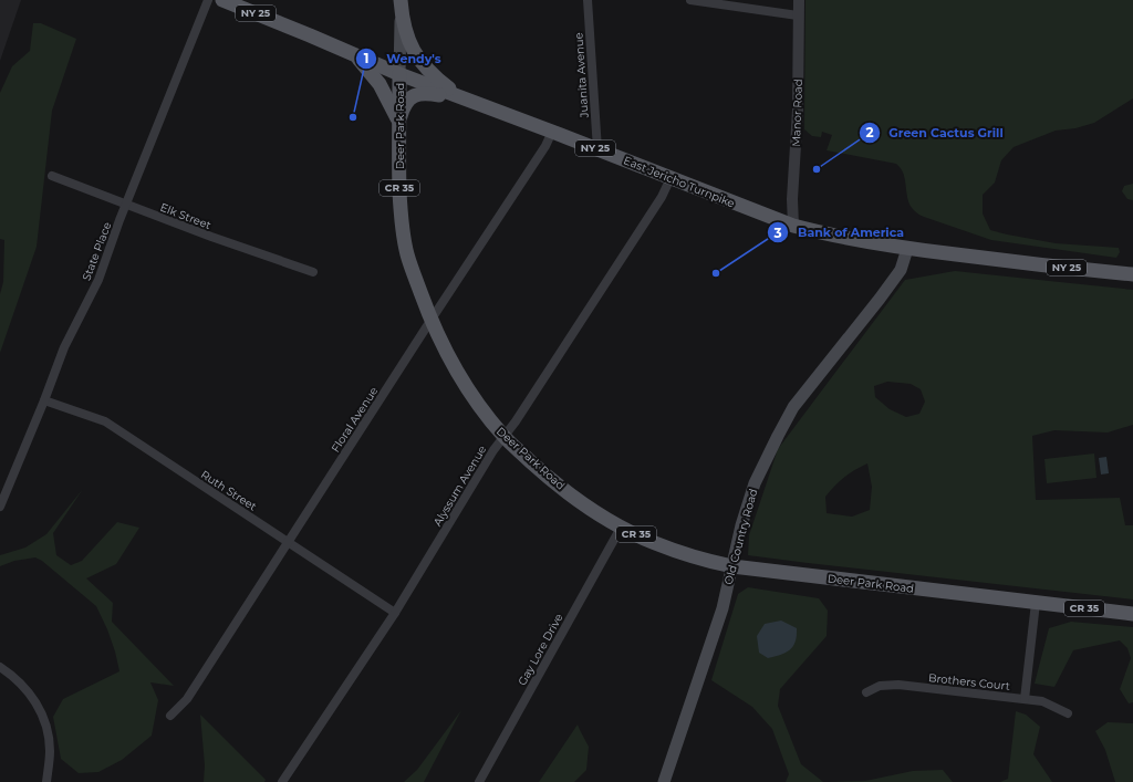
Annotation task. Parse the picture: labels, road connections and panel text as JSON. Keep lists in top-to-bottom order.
{
  "streets": {
    "main road": [
      "NY 25",
      "Deer Park Road",
      "East Jericho Turnpike",
      "CR 35",
      "Old Country Road"
    ],
    "street": [
      "Juanita Avenue",
      "Manor Road",
      "Elk Street",
      "State Place",
      "Floral Avenue",
      "Alyssum Avenue",
      "Ruth Street",
      "Gay Lore Drive",
      "Brothers Court"
    ]
  },
  "crossings": [
    ["Juanita Avenue", "East Jericho Turnpike"],
    ["Manor Road", "East Jericho Turnpike"],
    ["Deer Park Road", "East Jericho Turnpike"],
    ["Deer Park Road", "CR 35"],
    ["Deer Park Road", "Floral Avenue"],
    ["Deer Park Road", "Alyssum Avenue"],
    ["Deer Park Road", "Old Country Road"],
    ["Deer Park Road", "Gay Lore Drive"],
    ["East Jericho Turnpike", "CR 35"],
    ["East Jericho Turnpike", "Floral Avenue"],
    ["East Jericho Turnpike", "Alyssum Avenue"],
    ["East Jericho Turnpike", "Old Country Road"],
    ["Elk Street", "State Place"],
    ["State Place", "Ruth Street"],
    ["Floral Avenue", "Ruth Street"],
    ["Alyssum Avenue", "Ruth Street"]
  ],
  "places": ["Wendy's", "Green Cactus Grill", "Bank of America"]
}
